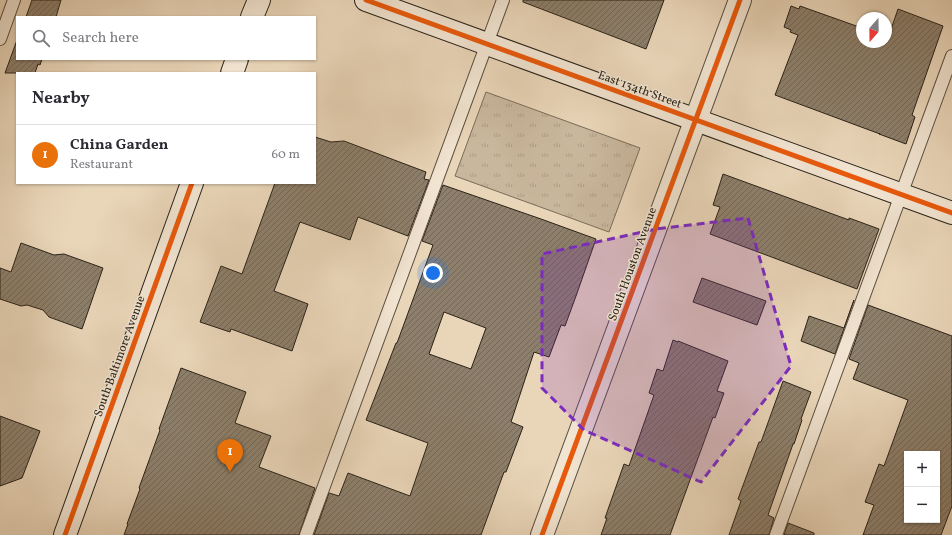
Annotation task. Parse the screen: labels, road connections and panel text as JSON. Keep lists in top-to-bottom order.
{
  "streets": {
    "street": ["East 134th Street", "South Houston Avenue", "South Baltimore Avenue"]
  },
  "crossings": [
    ["East 134th Street", "South Houston Avenue"]
  ],
  "north": "bottom",
  "page": {
    "search": "Search here",
    "heading": "Nearby",
    "list": [
      {
        "mark": "1",
        "name": "China Garden",
        "note": "Restaurant",
        "value": "60 m"
      }
    ],
    "pins": "1",
    "map_buttons": ["+", "−"]
  }
}
